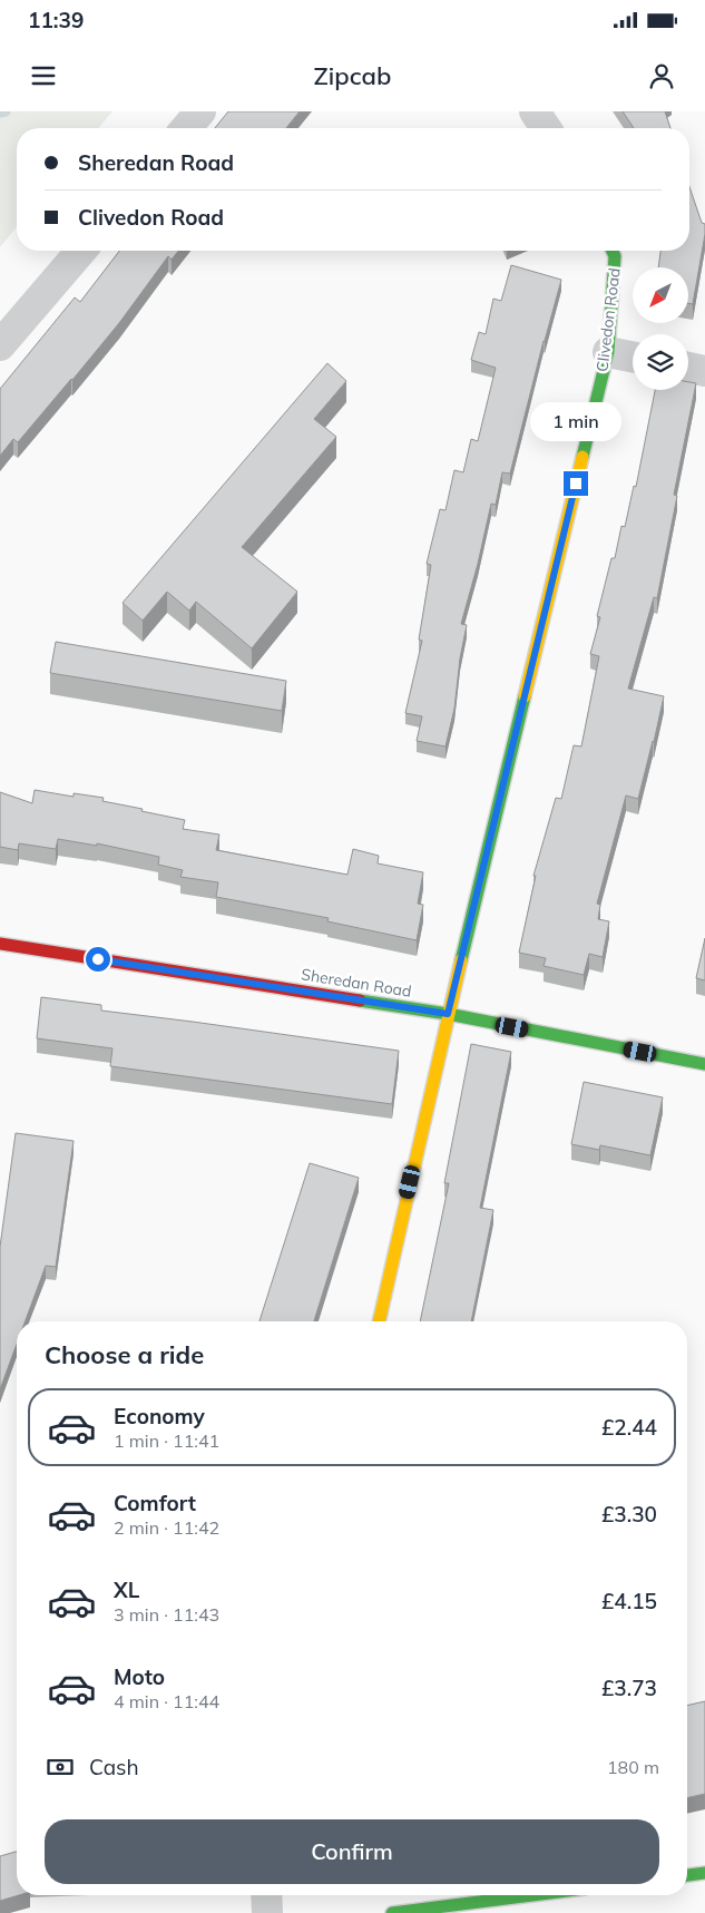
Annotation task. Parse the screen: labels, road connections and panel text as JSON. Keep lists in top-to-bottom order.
{
  "streets": {
    "street": ["Clivedon Road", "Sheredan Road"]
  },
  "crossings": [
    ["Clivedon Road", "Sheredan Road"]
  ],
  "north": "bottom left",
  "page": {
    "status": "11:39",
    "header": "Zipcab",
    "banner": ["Sheredan Road", "Clivedon Road"],
    "bubble": "1 min",
    "heading": "Choose a ride",
    "list": [
      {
        "name": "Economy",
        "note": "1 min · 11:41",
        "value": "£2.44"
      },
      {
        "name": "Comfort",
        "note": "2 min · 11:42",
        "value": "£3.30"
      },
      {
        "name": "XL",
        "note": "3 min · 11:43",
        "value": "£4.15"
      },
      {
        "name": "Moto",
        "note": "4 min · 11:44",
        "value": "£3.73"
      }
    ],
    "pay": ["Cash", "180 m"],
    "buttons": "Confirm"
  }
}
